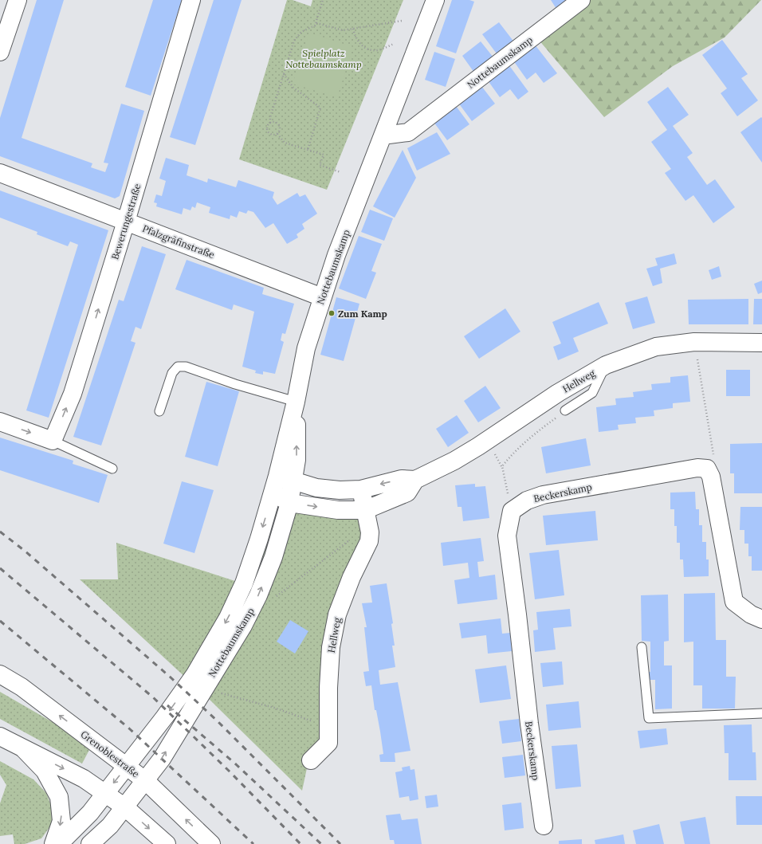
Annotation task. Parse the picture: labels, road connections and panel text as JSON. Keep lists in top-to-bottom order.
{
  "streets": {
    "street": [
      "Nottebaumskamp",
      "Bewerungestraße",
      "Pfalzgräfinstraße",
      "Hellweg",
      "Beckerskamp",
      "Grenoblestraße"
    ]
  },
  "crossings": [
    ["Nottebaumskamp", "Pfalzgräfinstraße"],
    ["Nottebaumskamp", "Hellweg"],
    ["Nottebaumskamp", "Grenoblestraße"],
    ["Bewerungestraße", "Pfalzgräfinstraße"]
  ],
  "one_way": ["Bewerungestraße"],
  "parks": ["Spielplatz Nottebaumskamp"],
  "places": ["Zum Kamp"]
}
